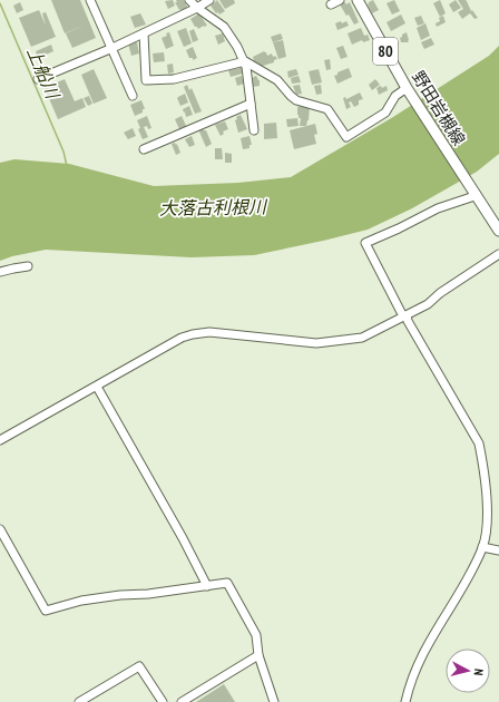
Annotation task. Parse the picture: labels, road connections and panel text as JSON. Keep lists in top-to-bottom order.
{
  "streets": {
    "main road": ["80", "野田岩槻線"]
  },
  "water": ["上船川", "大落古利根川"],
  "north": "right"
}
